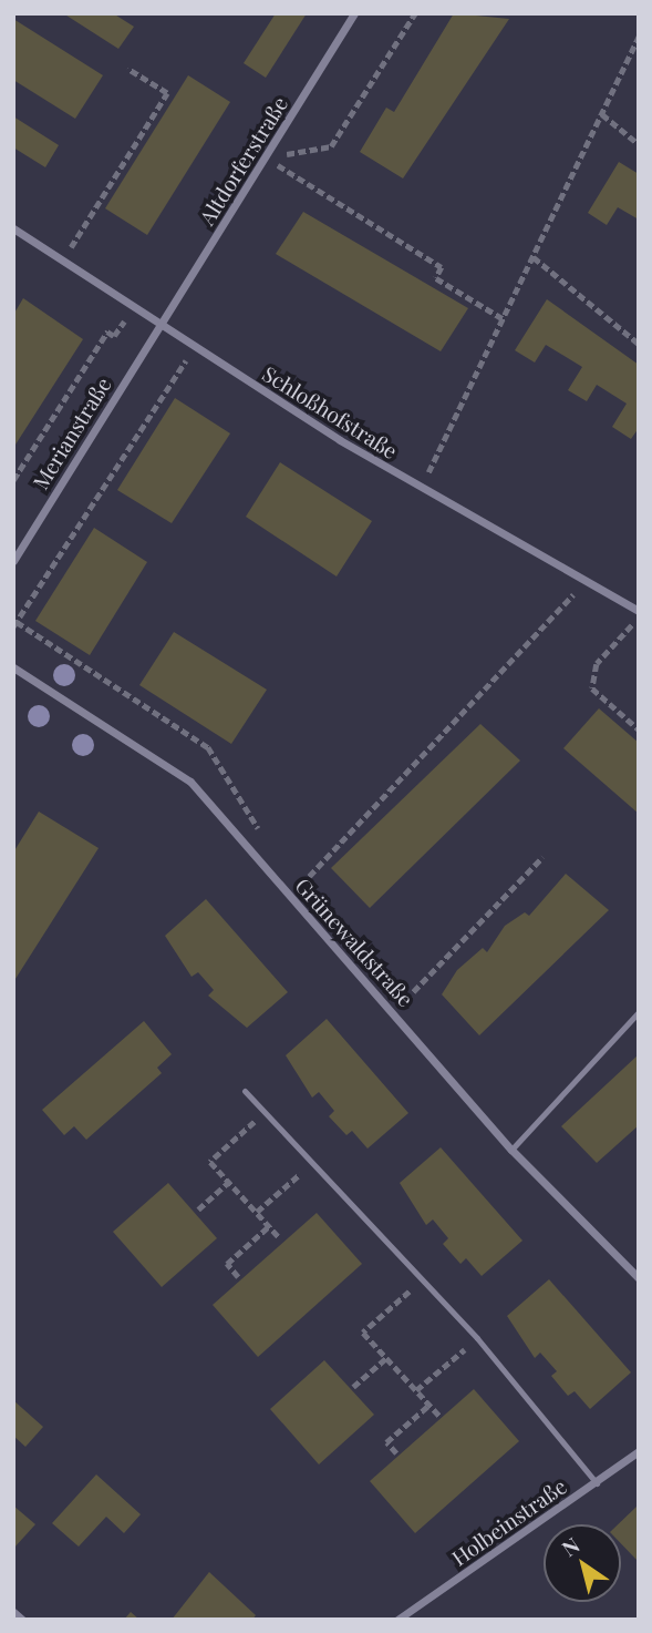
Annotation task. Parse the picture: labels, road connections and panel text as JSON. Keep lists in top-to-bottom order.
{
  "streets": {
    "street": [
      "Altdorferstraße",
      "Schloßhofstraße",
      "Merianstraße",
      "Grünewaldstraße",
      "Holbeinstraße"
    ]
  },
  "crossings": [
    ["Altdorferstraße", "Schloßhofstraße"],
    ["Altdorferstraße", "Merianstraße"],
    ["Schloßhofstraße", "Merianstraße"]
  ],
  "north": "top left"
}
